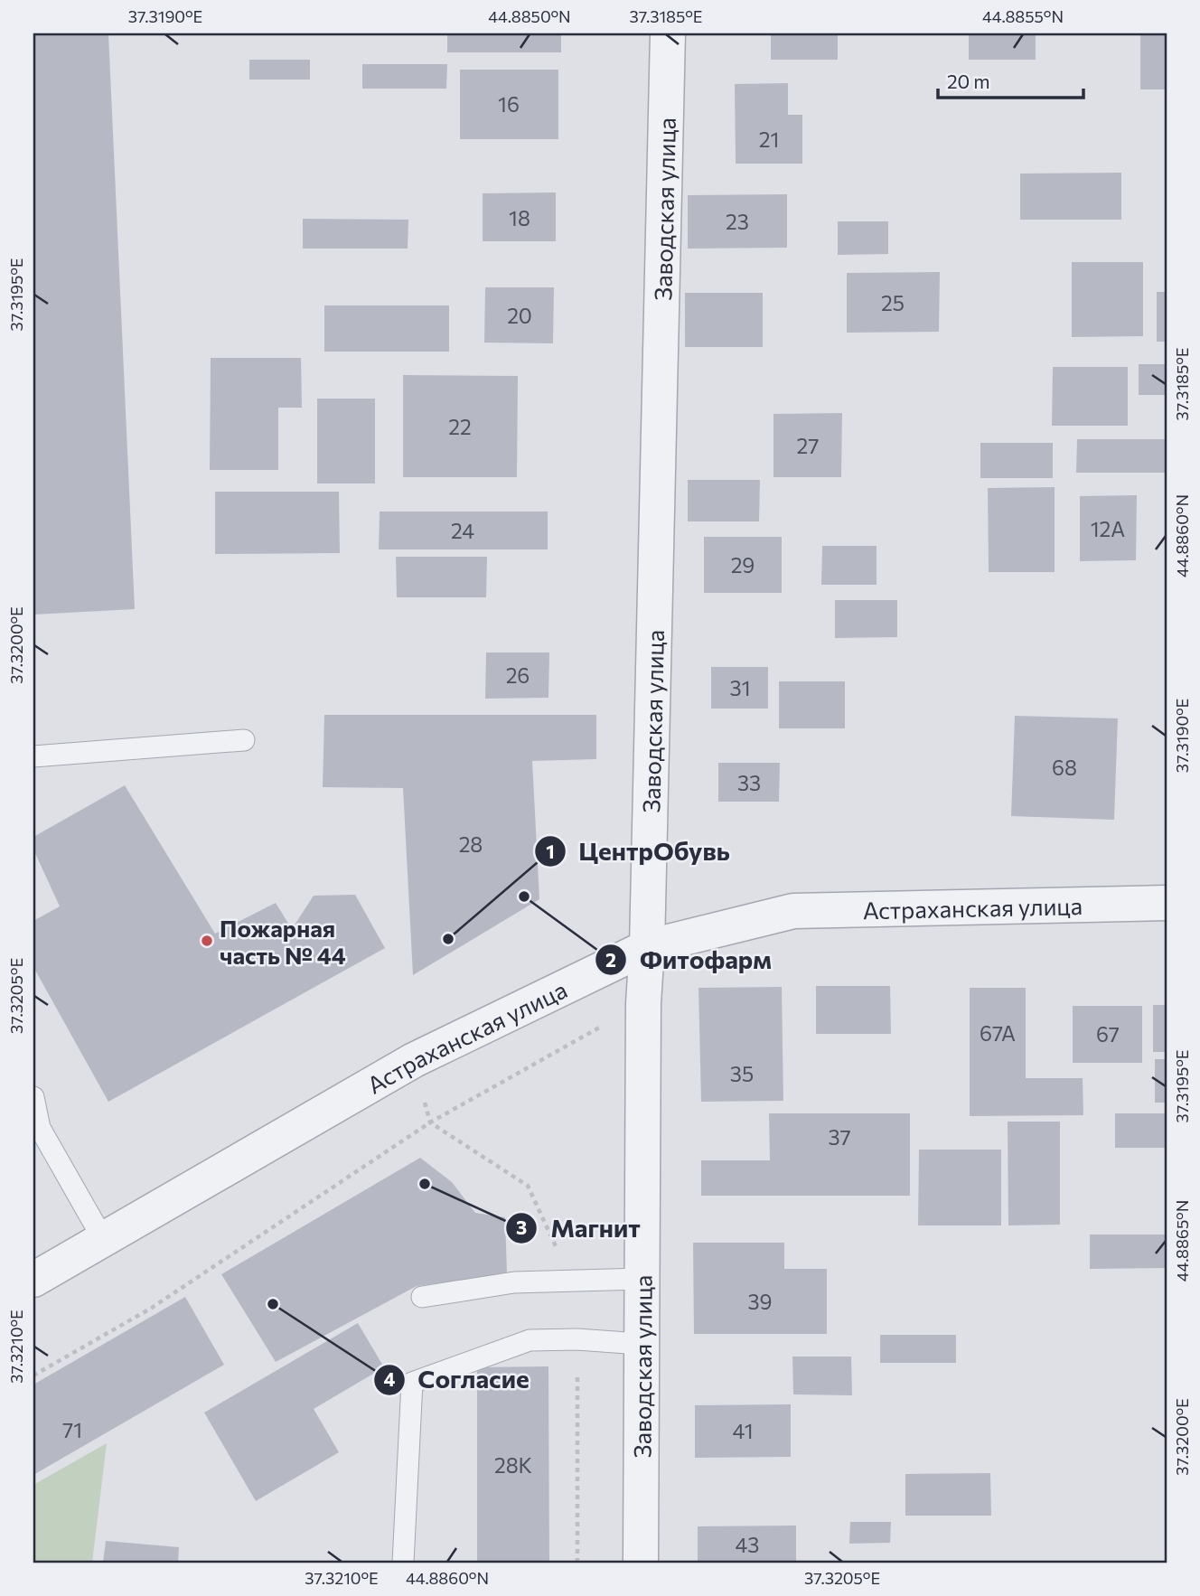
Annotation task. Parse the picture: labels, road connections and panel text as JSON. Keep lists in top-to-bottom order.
{
  "streets": {
    "street": ["Заводская улица", "Астраханская улица"]
  },
  "crossings": [
    ["Заводская улица", "Астраханская улица"]
  ],
  "places": [
    "Фитофарм",
    "ЦентрОбувь",
    "Пожарная часть № 44",
    "Магнит",
    "Согласие"
  ],
  "house_numbers": [
    "16",
    "21",
    "18",
    "23",
    "25",
    "20",
    "22",
    "27",
    "12А",
    "24",
    "29",
    "26",
    "31",
    "68",
    "33",
    "28",
    "67А",
    "67",
    "35",
    "37",
    "39",
    "71",
    "41",
    "28К",
    "43"
  ],
  "scale_bar": "20 m",
  "coordinates": [
    "37.3190°E",
    "44.8850°N",
    "37.3185°E",
    "44.8855°N",
    "37.3195°E",
    "44.8860°N",
    "37.3200°E",
    "37.3205°E",
    "44.8865°N",
    "37.3210°E"
  ]
}
